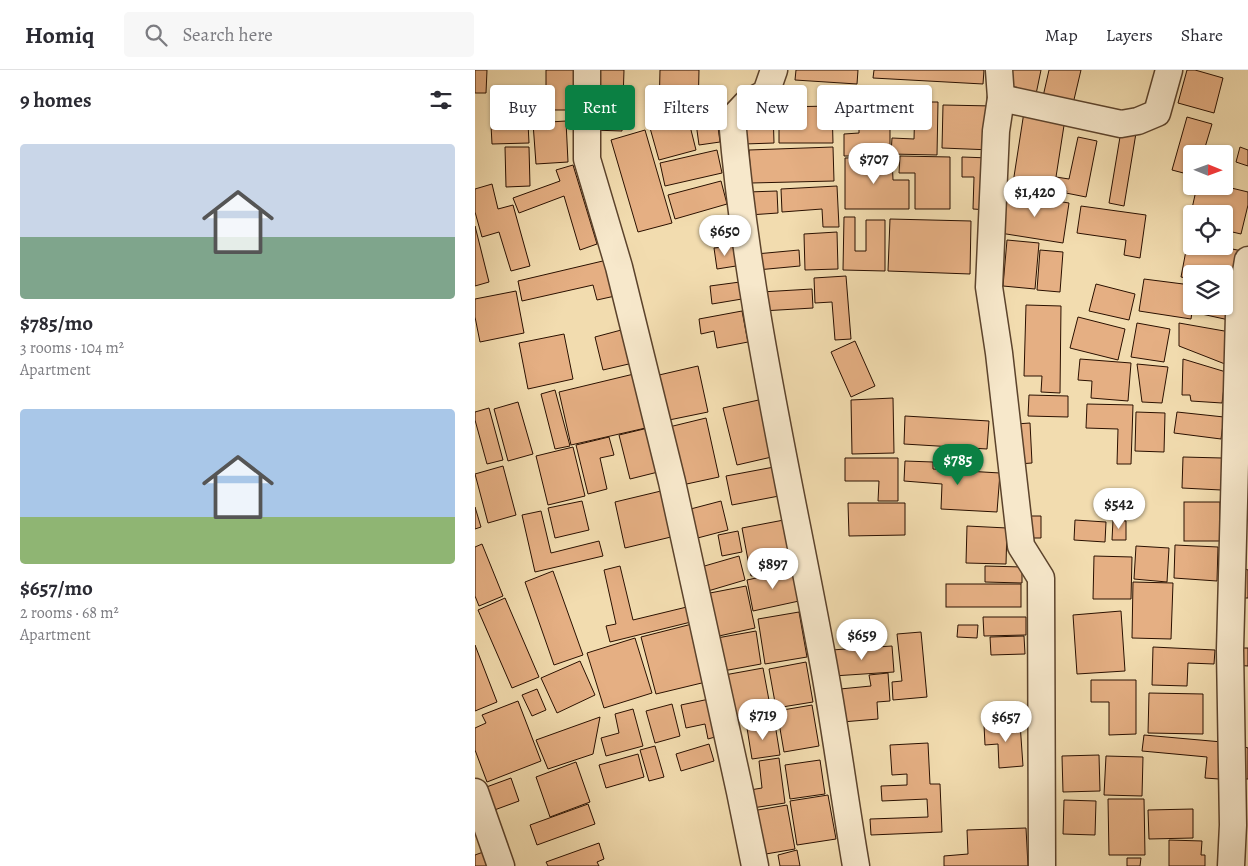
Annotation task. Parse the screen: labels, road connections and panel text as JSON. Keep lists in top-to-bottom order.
{
  "north": "right",
  "page": {
    "header": "Homiq",
    "search": "Search here",
    "nav": ["Map", "Layers", "Share"],
    "heading": "9 homes",
    "chip": [
      "Buy",
      "Rent",
      "Filters",
      "New",
      "Apartment"
    ],
    "list": [
      {
        "name": "$785/mo",
        "note": "3 rooms · 104 m² · Apartment"
      },
      {
        "name": "$657/mo",
        "note": "2 rooms · 68 m² · Apartment"
      }
    ],
    "price": [
      "$707",
      "$1,420",
      "$650",
      "$785",
      "$542",
      "$897",
      "$659",
      "$719",
      "$657"
    ]
  }
}
